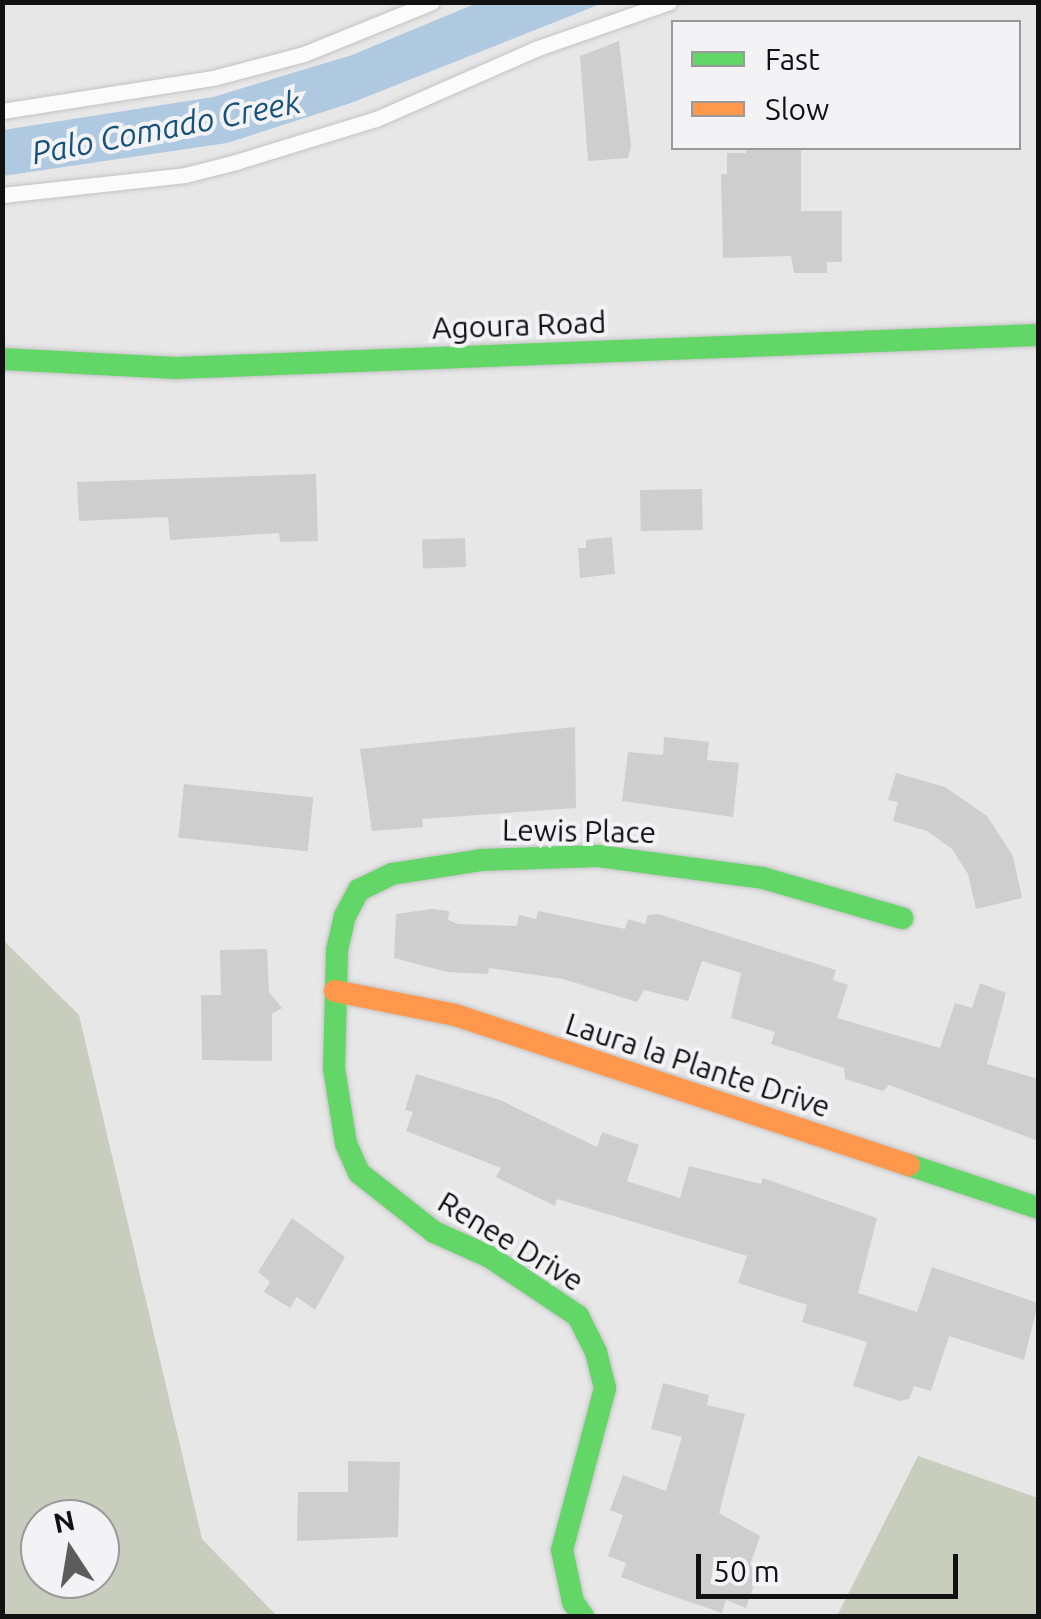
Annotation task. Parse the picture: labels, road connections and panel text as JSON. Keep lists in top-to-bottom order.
{
  "streets": {
    "street": [
      "Agoura Road",
      "Lewis Place",
      "Laura la Plante Drive",
      "Renee Drive"
    ]
  },
  "crossings": [
    ["Lewis Place", "Laura la Plante Drive"],
    ["Lewis Place", "Renee Drive"],
    ["Laura la Plante Drive", "Renee Drive"]
  ],
  "water": ["Palo Comado Creek"],
  "legend": ["Fast", "Slow"],
  "scale_bar": "50 m",
  "north": "top"
}
